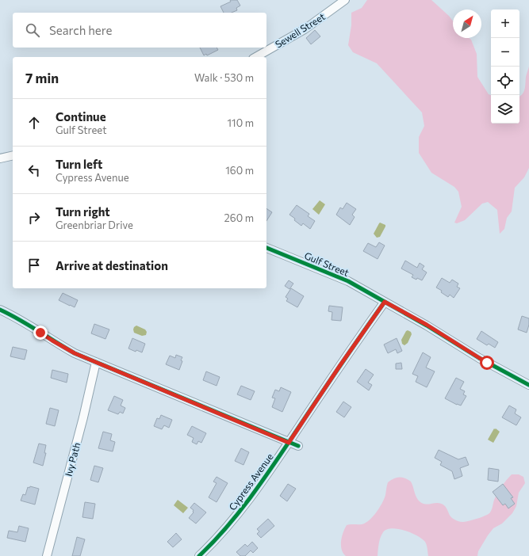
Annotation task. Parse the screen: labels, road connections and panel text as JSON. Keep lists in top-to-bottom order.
{
  "streets": {
    "street": [
      "Sewell Street",
      "Gulf Street",
      "Ivy Path",
      "Cypress Avenue"
    ]
  },
  "crossings": [
    ["Gulf Street", "Cypress Avenue"]
  ],
  "north": "top right",
  "page": {
    "map_buttons": ["+", "−"],
    "search": "Search here",
    "heading": ["7 min", "Walk · 530 m"],
    "list": [
      ["Continue", "Gulf Street", "110 m"],
      ["Turn left", "Cypress Avenue", "160 m"],
      ["Turn right", "Greenbriar Drive", "260 m"],
      "Arrive at destination"
    ]
  }
}
